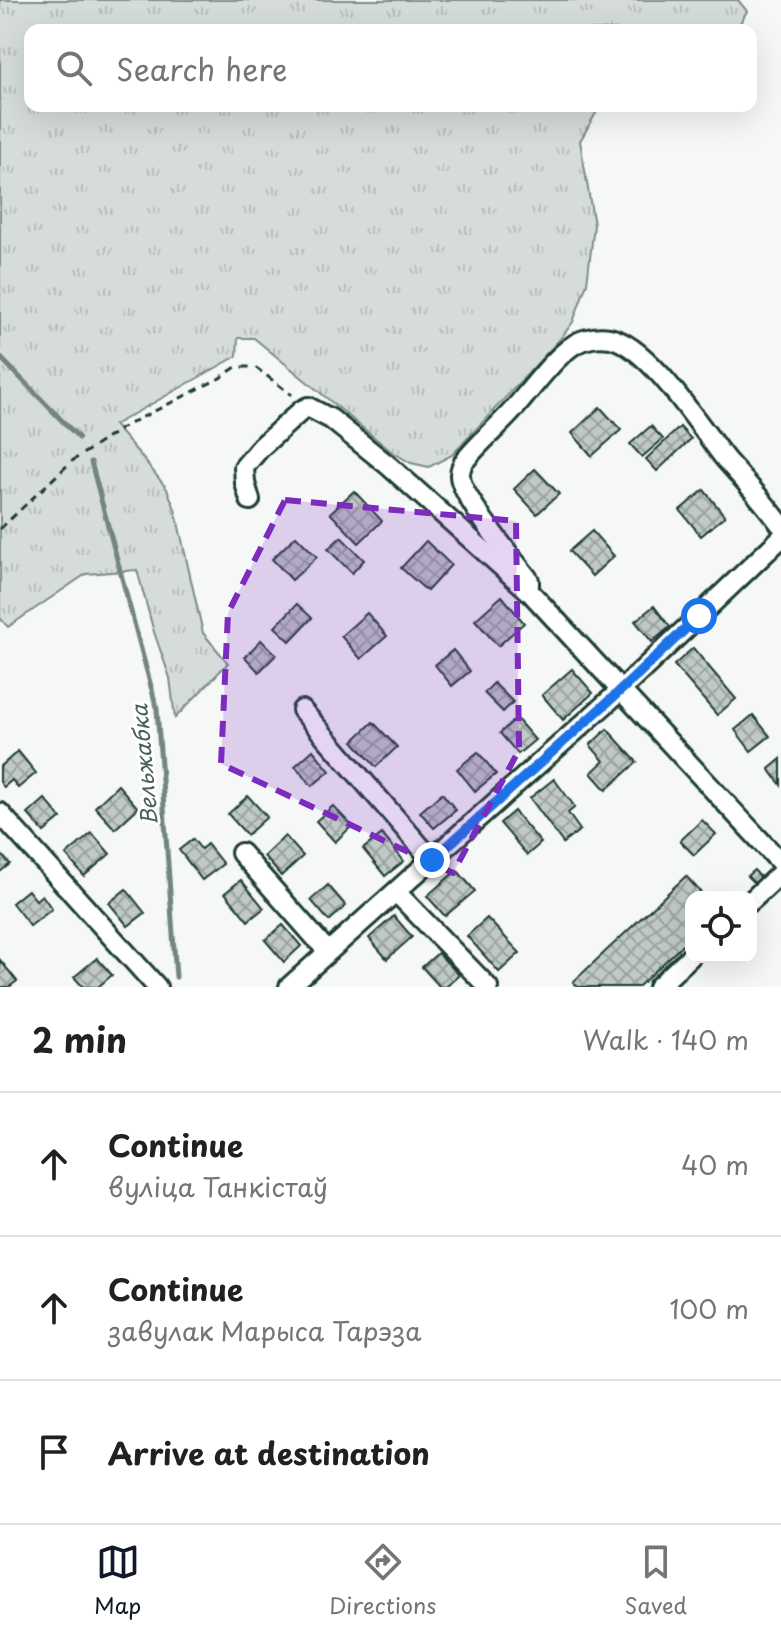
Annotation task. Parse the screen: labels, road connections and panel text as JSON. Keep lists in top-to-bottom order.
{
  "water": ["Вельжабка"],
  "page": {
    "search": "Search here",
    "heading": ["2 min", "Walk · 140 m"],
    "list": [
      ["Continue", "вуліца Танкістаў", "40 m"],
      ["Continue", "завулак Марыса Тарэза", "100 m"],
      "Arrive at destination"
    ],
    "nav": ["Map", "Directions", "Saved"]
  }
}
